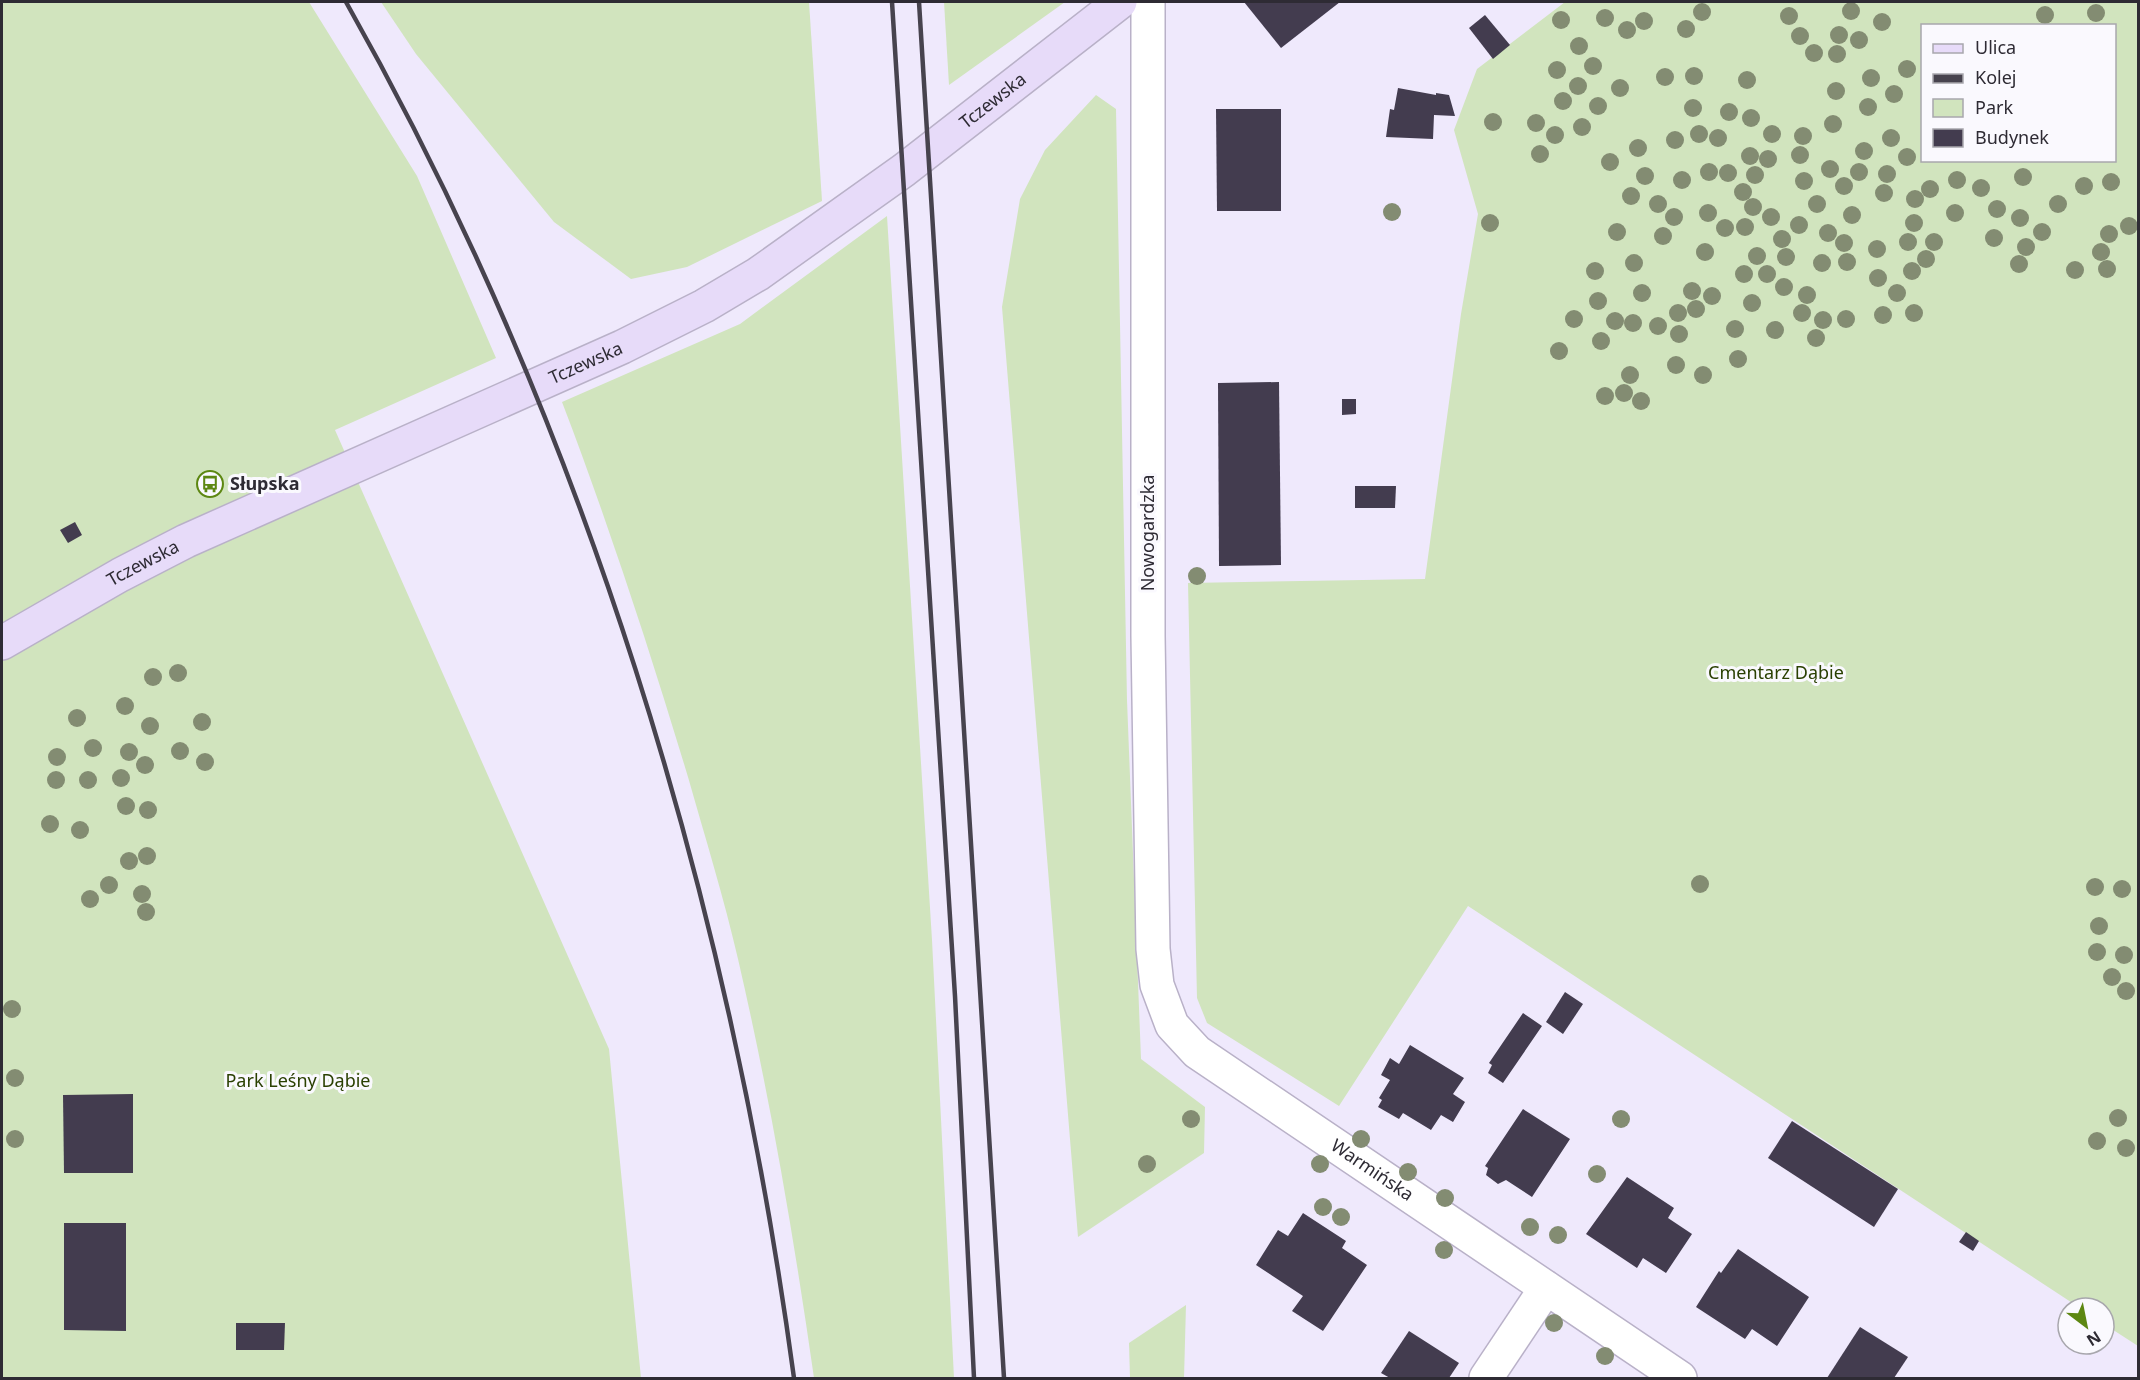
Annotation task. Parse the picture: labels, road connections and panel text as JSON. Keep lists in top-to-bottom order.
{
  "streets": {
    "street": ["Tczewska", "Nowogardzka", "Warmińska"]
  },
  "crossings": [
    ["Nowogardzka", "Warmińska"]
  ],
  "parks": ["Cmentarz Dąbie", "Park Leśny Dąbie"],
  "places": {
    "bus stop": ["Słupska"]
  },
  "legend": [
    "Ulica",
    "Kolej",
    "Park",
    "Budynek"
  ],
  "north": "bottom right"
}
